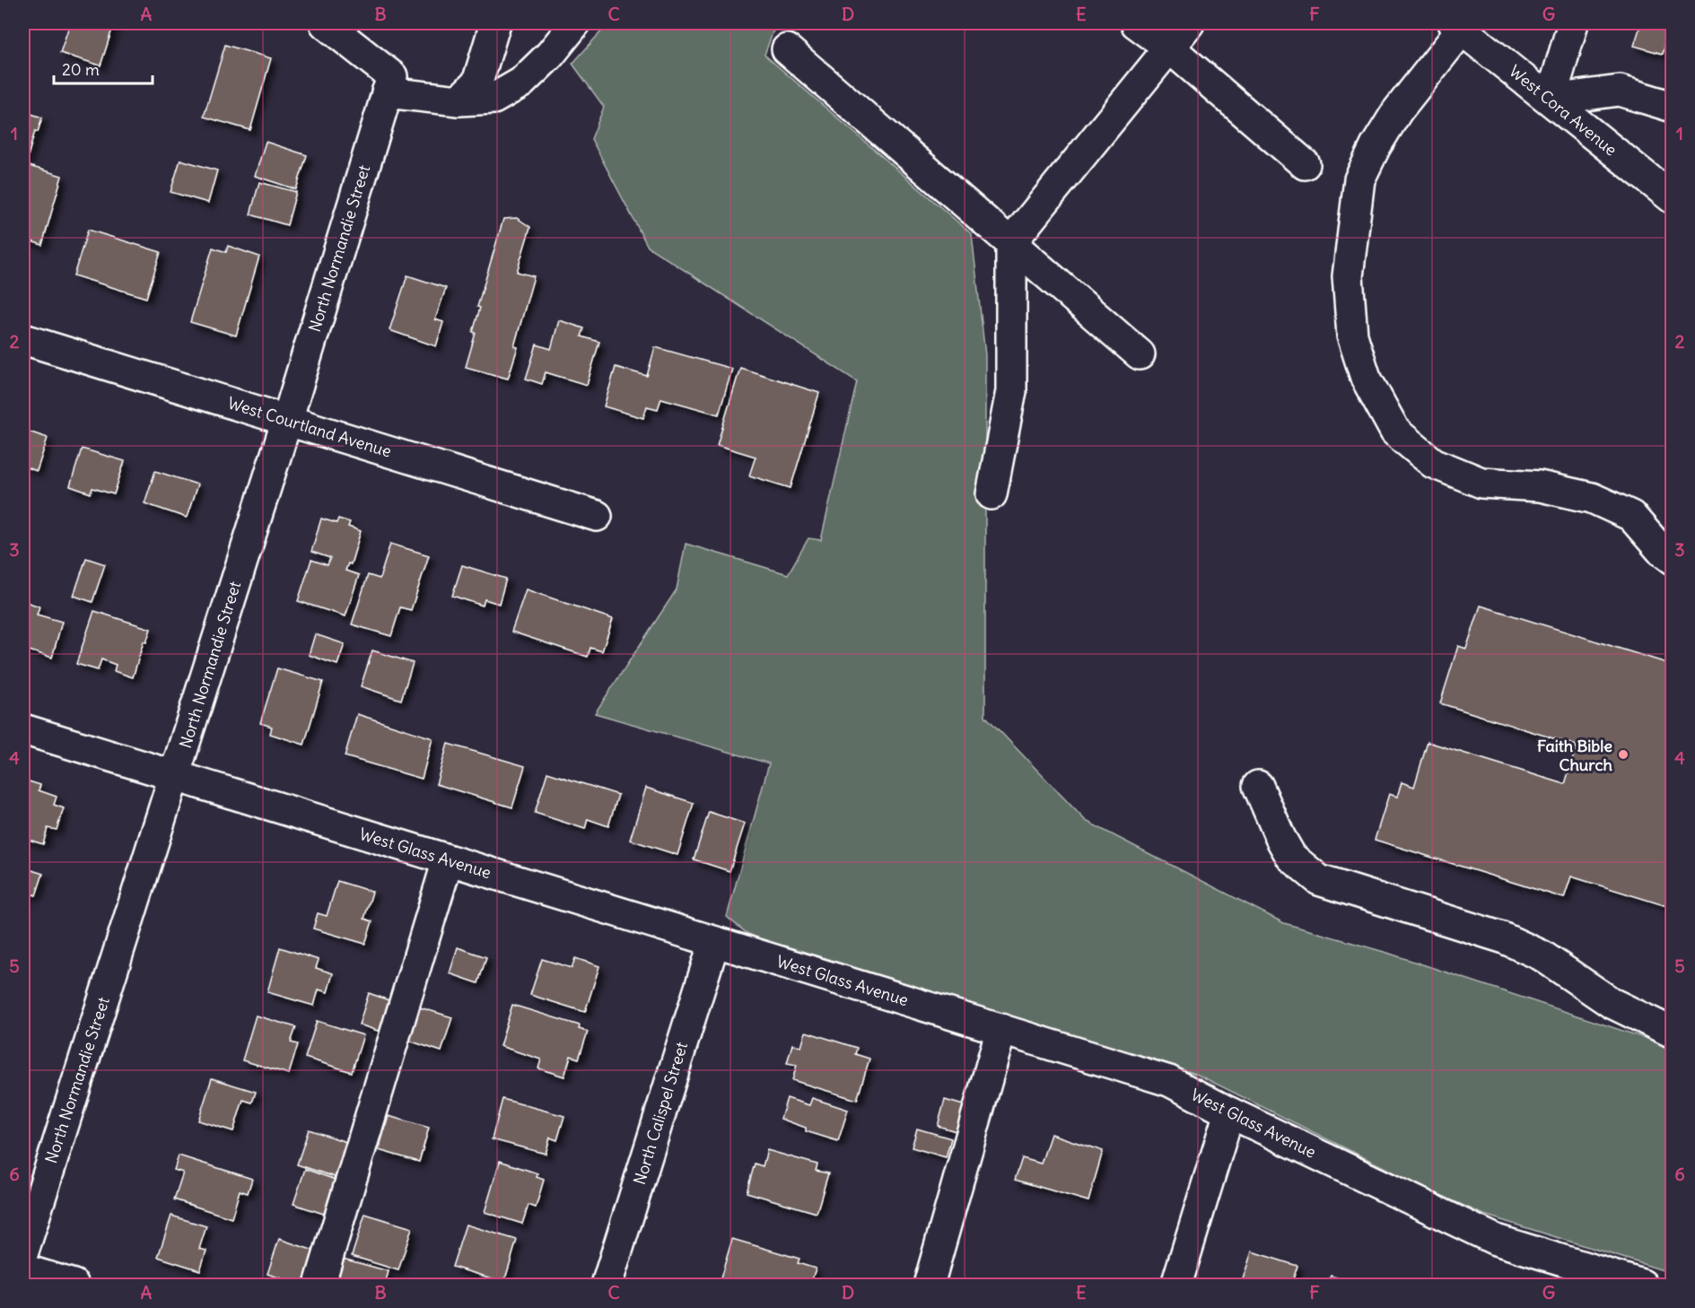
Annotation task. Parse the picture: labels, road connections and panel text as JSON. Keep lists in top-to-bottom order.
{
  "streets": {
    "street": [
      "West Cora Avenue",
      "North Normandie Street",
      "West Courtland Avenue",
      "West Glass Avenue",
      "North Calispel Street"
    ]
  },
  "crossings": [
    ["North Normandie Street", "West Courtland Avenue"],
    ["North Normandie Street", "West Glass Avenue"],
    ["West Glass Avenue", "North Calispel Street"]
  ],
  "places": ["Faith Bible Church"],
  "scale_bar": "20 m",
  "grid": {
    "columns": [
      "A",
      "B",
      "C",
      "D",
      "E",
      "F",
      "G"
    ],
    "rows": [
      "1",
      "2",
      "3",
      "4",
      "5",
      "6"
    ]
  }
}
